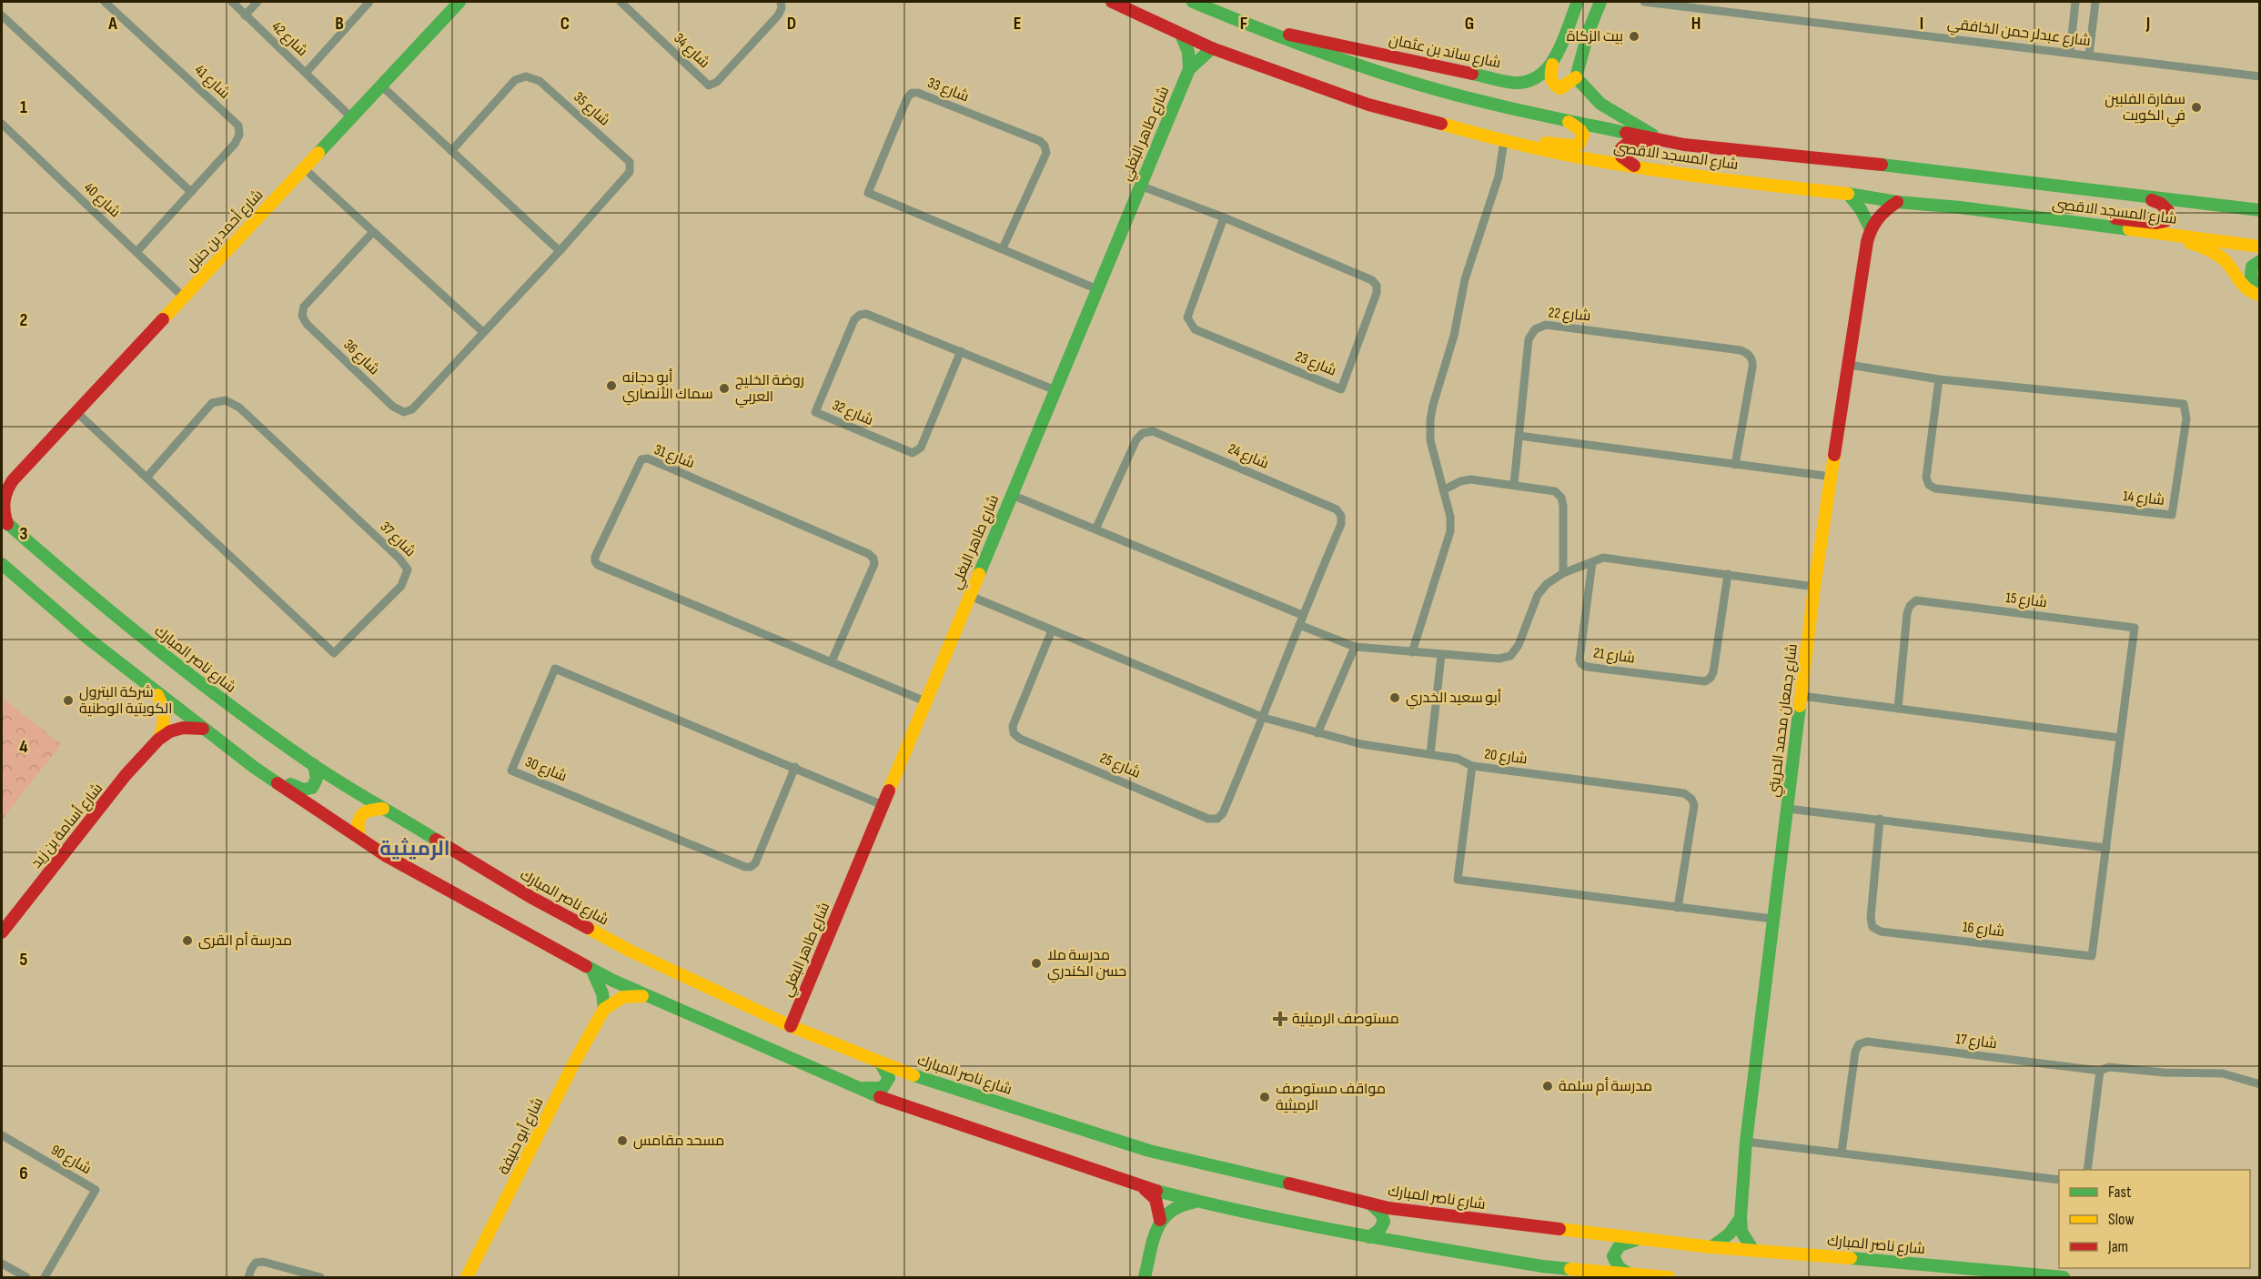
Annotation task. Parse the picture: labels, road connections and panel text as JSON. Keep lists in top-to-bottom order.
{
  "streets": {
    "street": [
      "شارع عبدلر حمن الخافقي",
      "شارع 42",
      "شارع 34",
      "شارع ساند بن عثمان",
      "شارع 41",
      "شارع 33",
      "شارع 35",
      "شارع طاهر البغلي",
      "شارع المسجد الاقصى",
      "شارع 40",
      "شارع أحمد بن حنبل",
      "شارع 22",
      "شارع 36",
      "شارع 23",
      "شارع 32",
      "شارع 31",
      "شارع 24",
      "شارع 14",
      "شارع 37",
      "شارع 15",
      "شارع 21",
      "شارع ناصر المبارك",
      "شارع جمعان محمد الحريتي",
      "شارع 20",
      "شارع 25",
      "شارع 30",
      "شارع أسامة بن زيد",
      "شارع 16",
      "شارع 17",
      "شارع أبو حنيفة",
      "شارع 90"
    ]
  },
  "crossings": [
    ["شارع 42", "شارع أحمد بن حنبل"],
    ["شارع ساند بن عثمان", "شارع المسجد الاقصى"],
    ["شارع 41", "شارع 40"],
    ["شارع 33", "شارع طاهر البغلي"],
    ["شارع 35", "شارع 36"],
    ["شارع طاهر البغلي", "شارع المسجد الاقصى"],
    ["شارع طاهر البغلي", "شارع 23"],
    ["شارع طاهر البغلي", "شارع 32"],
    ["شارع طاهر البغلي", "شارع 31"],
    ["شارع طاهر البغلي", "شارع ناصر المبارك"],
    ["شارع طاهر البغلي", "شارع 30"],
    ["شارع 40", "شارع أحمد بن حنبل"],
    ["شارع أحمد بن حنبل", "شارع 37"],
    ["شارع أحمد بن حنبل", "شارع ناصر المبارك"],
    ["شارع 24", "شارع 25"],
    ["شارع 14", "شارع جمعان محمد الحريتي"],
    ["شارع 15", "شارع 16"],
    ["شارع ناصر المبارك", "شارع جمعان محمد الحريتي"],
    ["شارع جمعان محمد الحريتي", "شارع 20"]
  ],
  "districts": ["الرميثية"],
  "places": {
    "other": [
      "بيت الزكاة",
      "سفارة الفلبين في الكويت",
      "أبو دجانه سماك الأنصاري",
      "روضة الخليج العربي",
      "أبو سعيد الخدري",
      "شركة البترول الكويتية الوطنية",
      "مدرسة أم القرى",
      "مدرسة ملا حسن الكندري",
      "مدرسة أم سلمة",
      "مواقف مستوصف الرميثية",
      "مسحد مقامس"
    ],
    "health": ["مستوصف الرميثية"]
  },
  "legend": ["Fast", "Slow", "Jam"],
  "grid": {
    "columns": [
      "A",
      "B",
      "C",
      "D",
      "E",
      "F",
      "G",
      "H",
      "I",
      "J"
    ],
    "rows": [
      "1",
      "2",
      "3",
      "4",
      "5",
      "6"
    ]
  }
}
